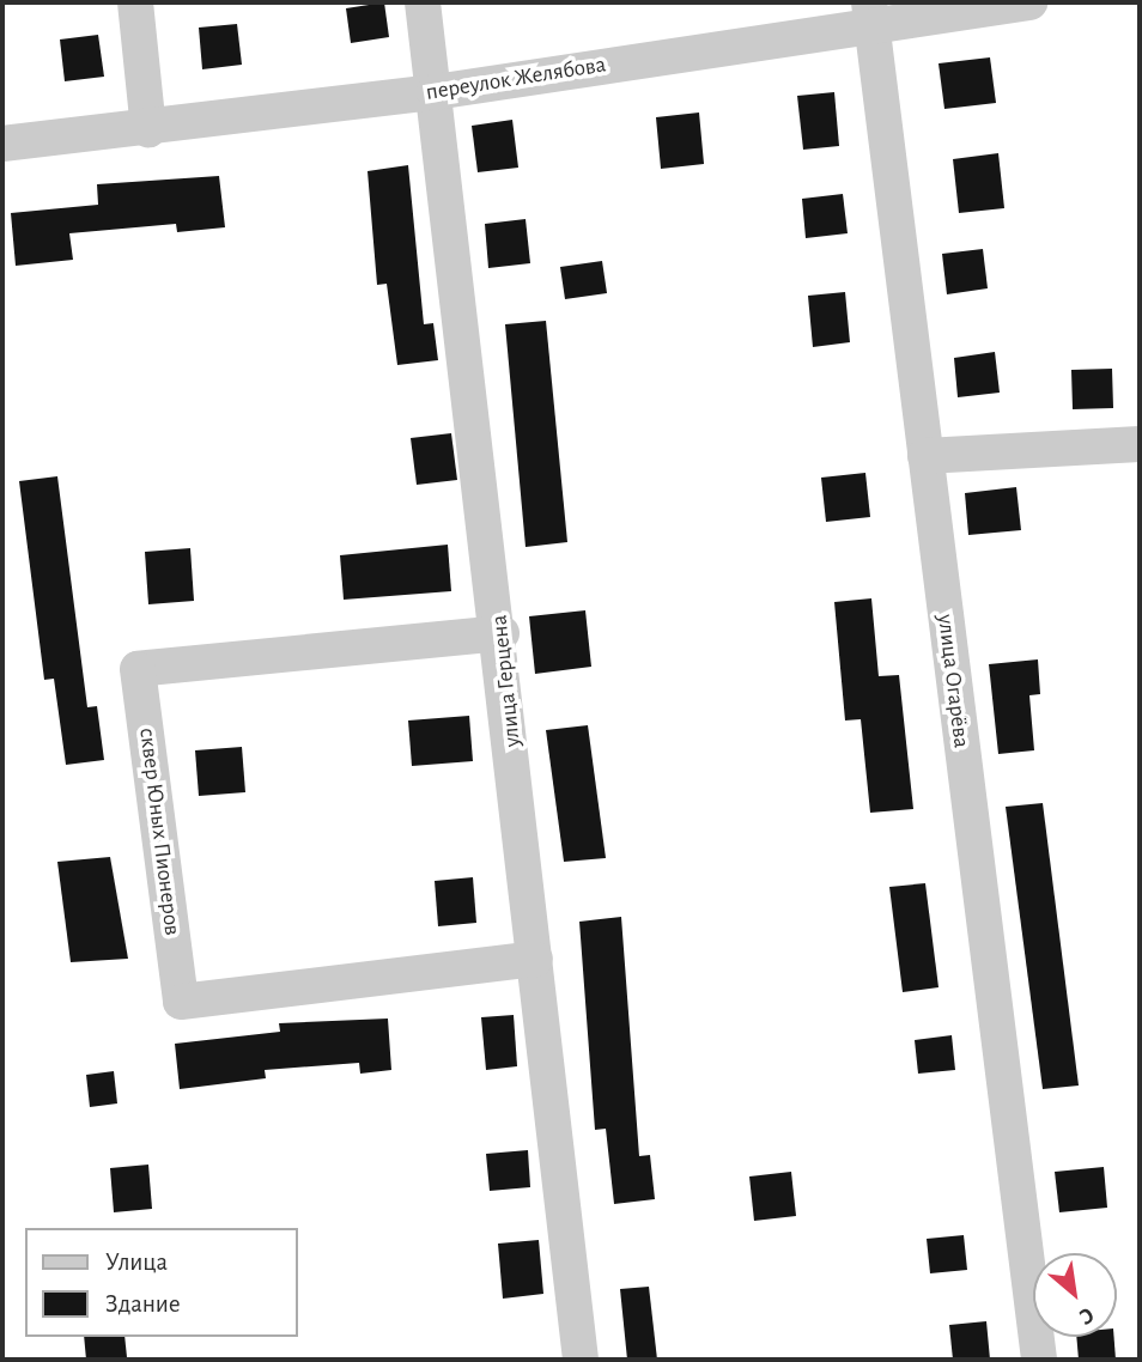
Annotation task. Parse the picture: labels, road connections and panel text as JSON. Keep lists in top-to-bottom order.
{
  "streets": {
    "street": [
      "переулок Желябова",
      "улица Герцена",
      "улица Огарёва",
      "сквер Юных Пионеров"
    ]
  },
  "crossings": [
    ["переулок Желябова", "улица Герцена"],
    ["переулок Желябова", "улица Огарёва"],
    ["улица Герцена", "сквер Юных Пионеров"]
  ],
  "legend": ["Улица", "Здание"],
  "north": "bottom right"
}
